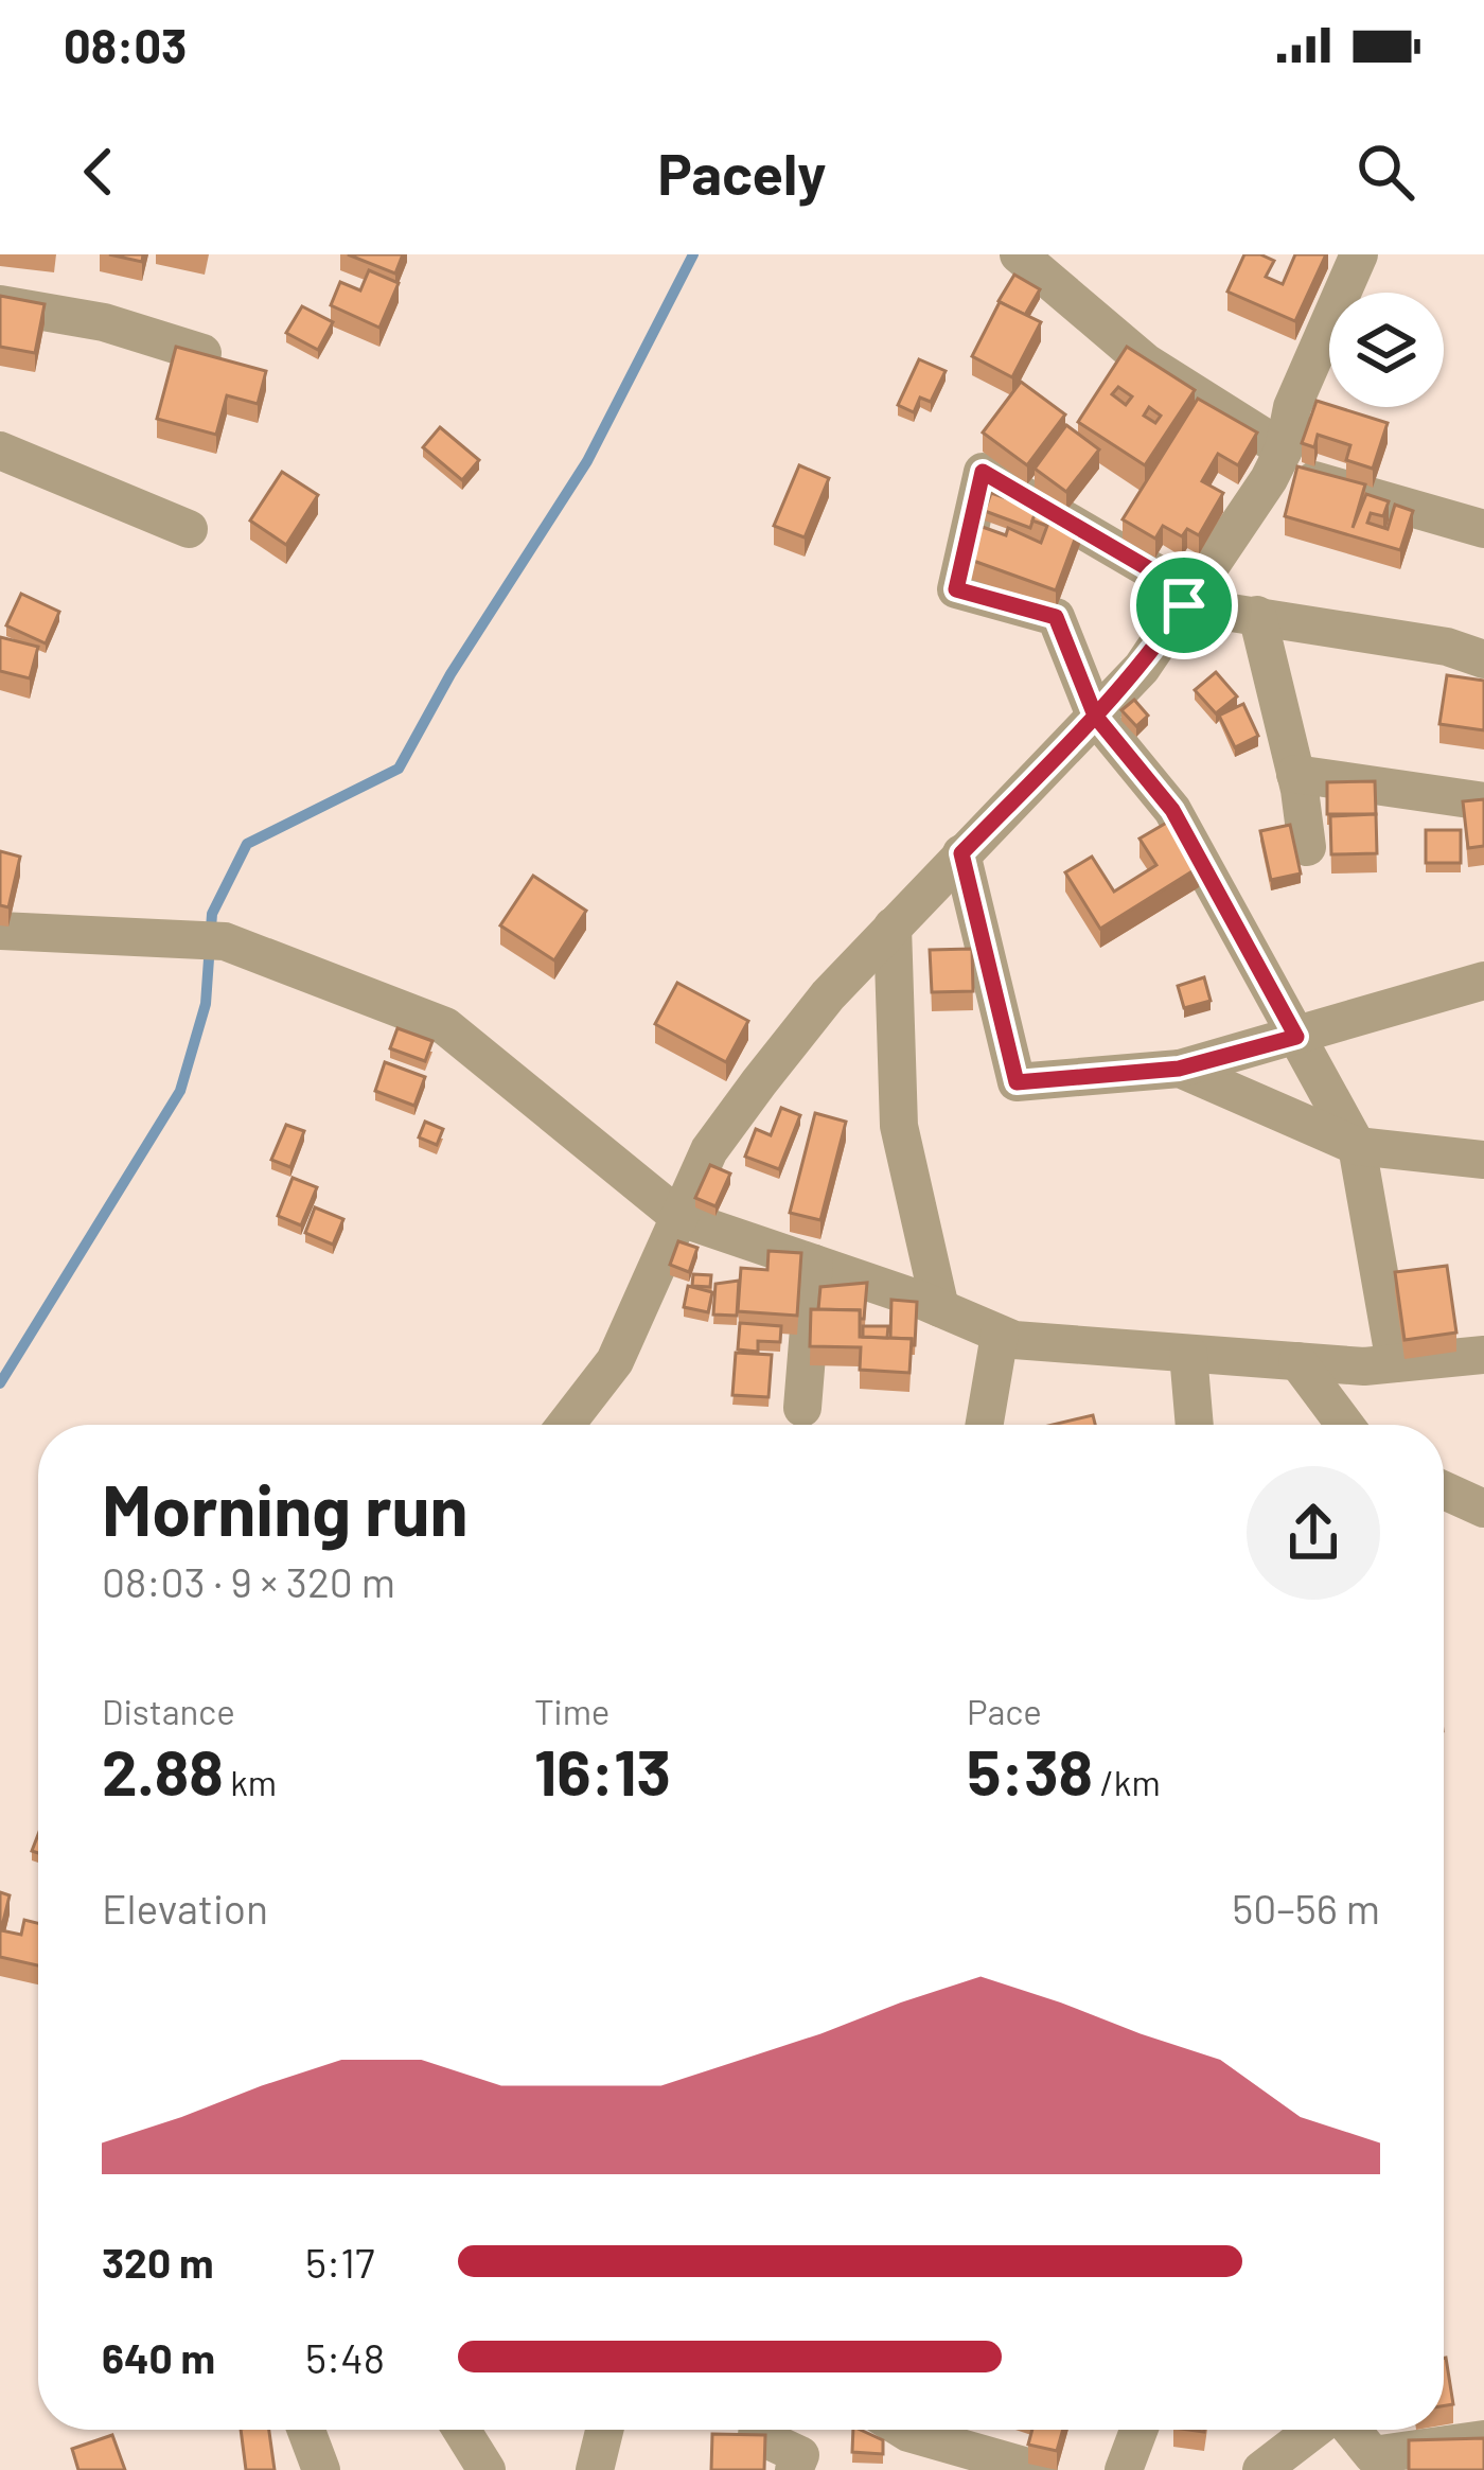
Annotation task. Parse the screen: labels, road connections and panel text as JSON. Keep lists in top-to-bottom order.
{
  "page": {
    "status": "08:03",
    "header": "Pacely",
    "heading": ["Morning run", "08:03 · 9 × 320 m"],
    "stats": [
      ["Distance", "2.88 km"],
      ["Time", "16:13"],
      ["Pace", "5:38 /km"]
    ],
    "chart": ["Elevation", "50–56 m"],
    "list": [
      {
        "name": "320 m",
        "note": "5:17"
      },
      {
        "name": "640 m",
        "note": "5:48"
      }
    ]
  }
}
